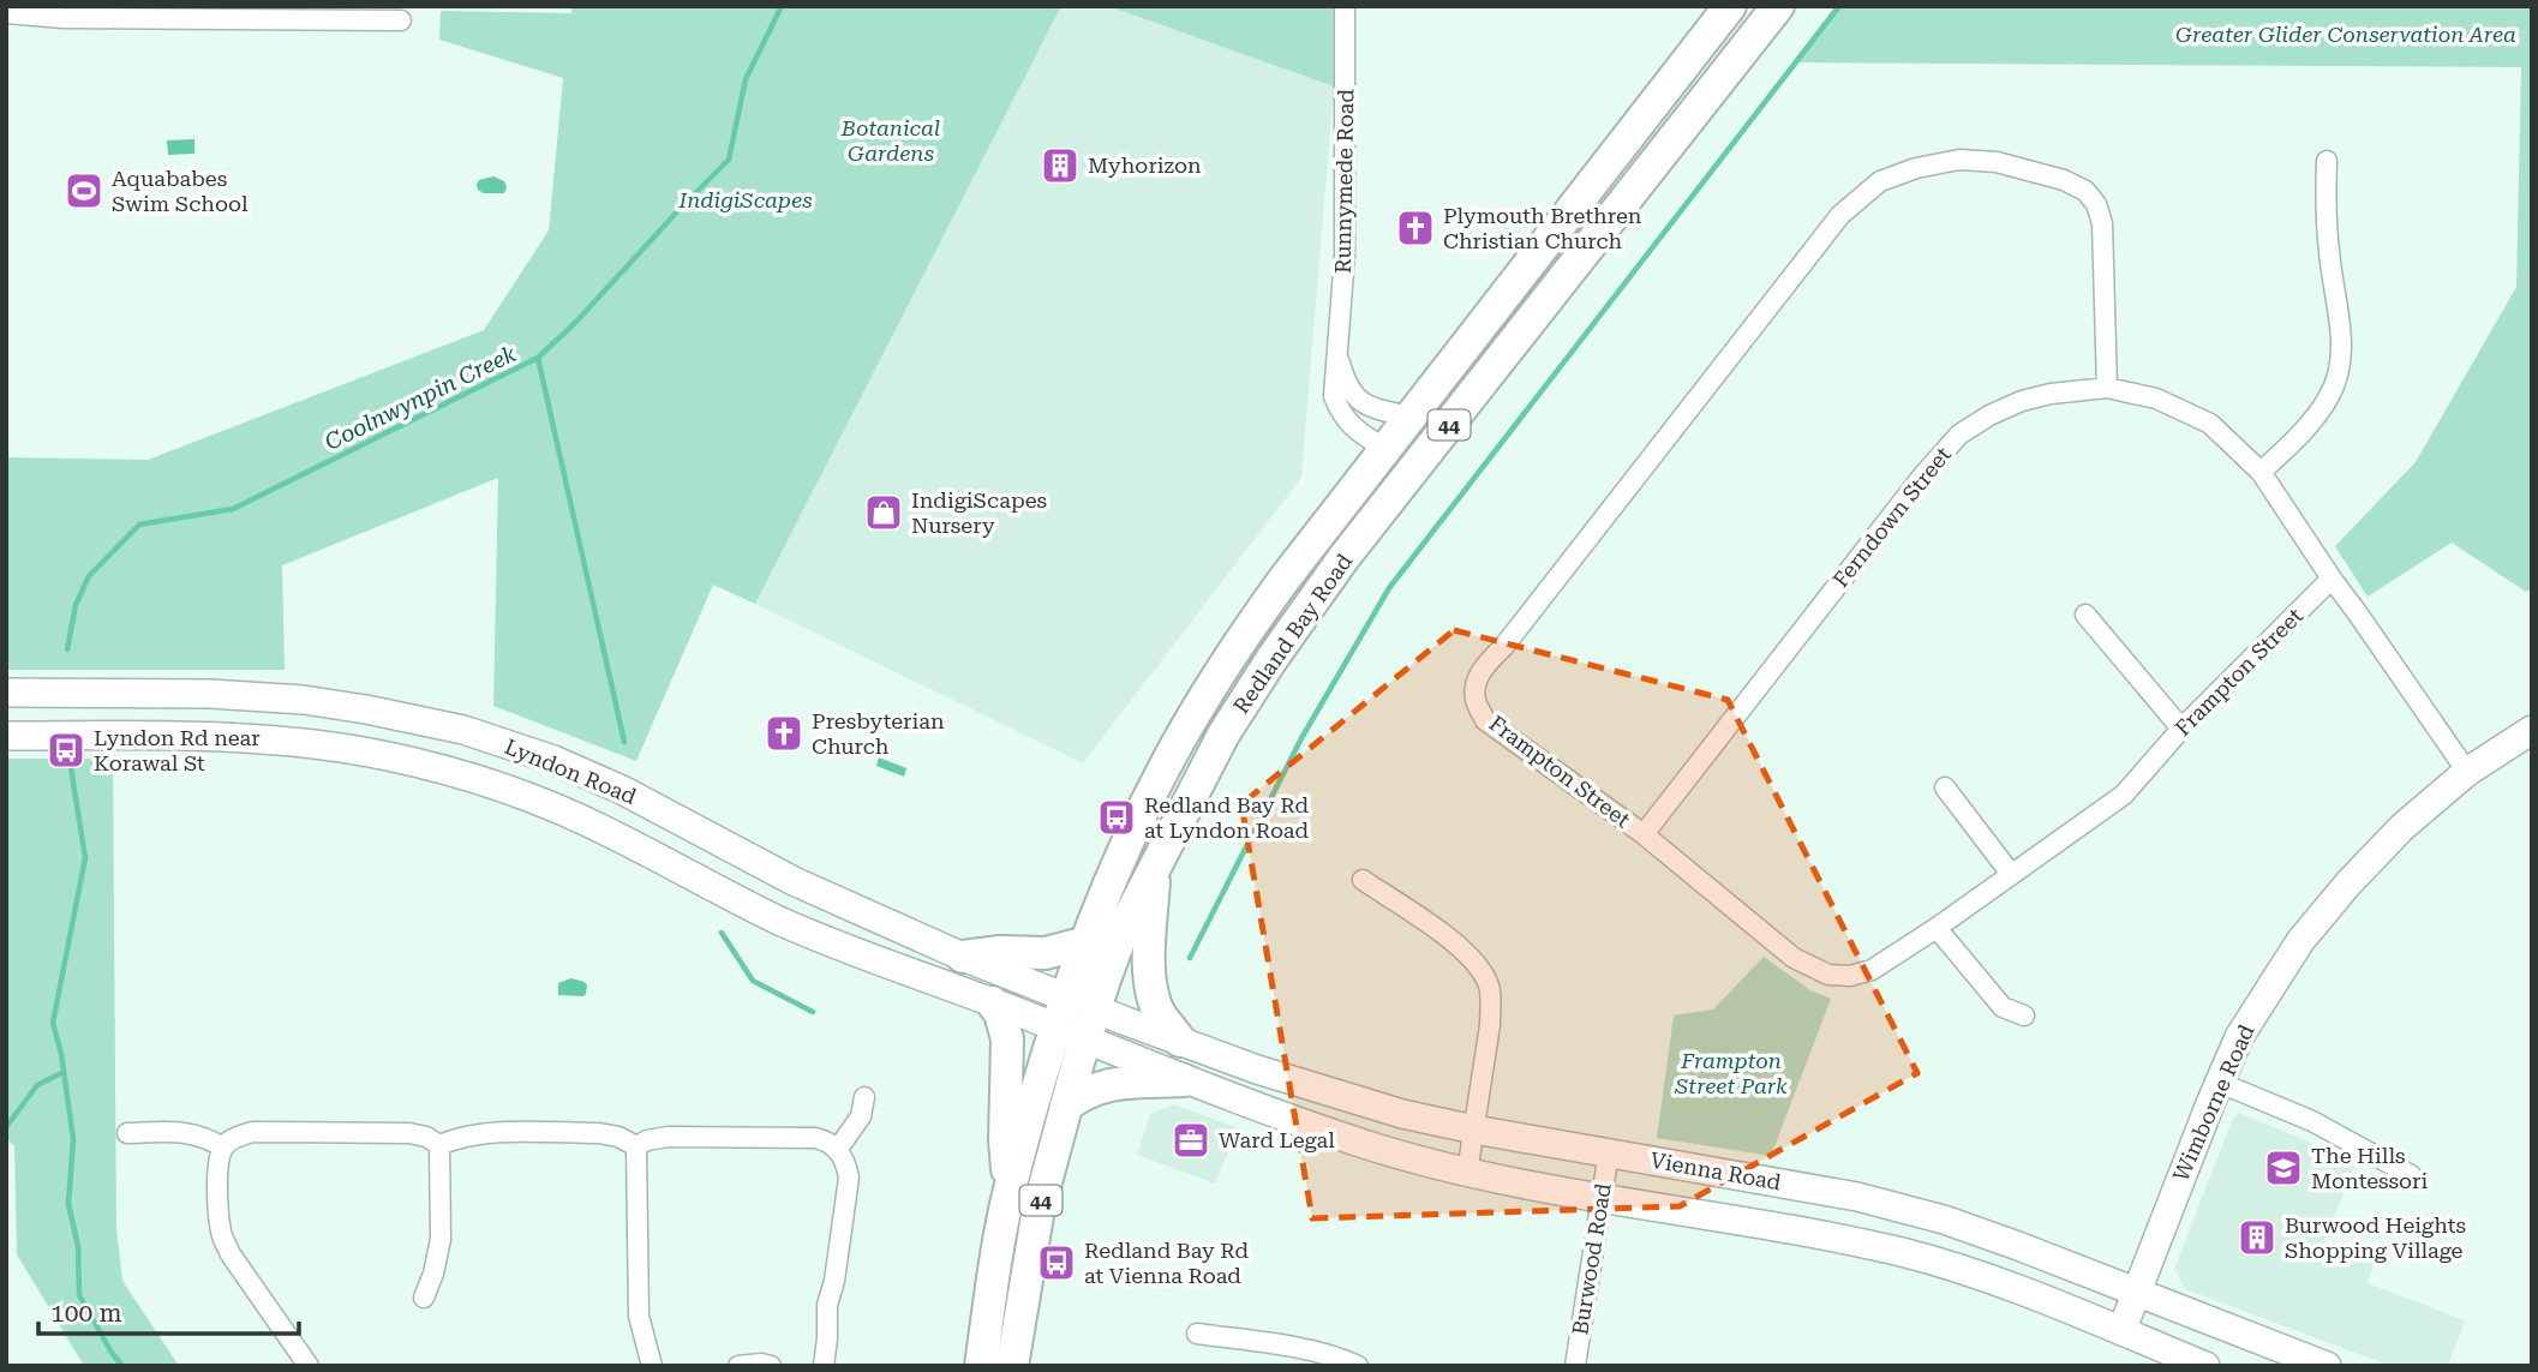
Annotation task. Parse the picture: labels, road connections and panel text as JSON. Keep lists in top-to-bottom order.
{
  "streets": {
    "main road": [
      "44",
      "Redland Bay Road",
      "Lyndon Road",
      "Wimborne Road",
      "Vienna Road"
    ],
    "street": [
      "Runnymede Road",
      "Ferndown Street",
      "Frampton Street",
      "Burwood Road"
    ]
  },
  "crossings": [
    ["Runnymede Road", "Redland Bay Road"],
    ["Ferndown Street", "Frampton Street"],
    ["Ferndown Street", "Wimborne Road"],
    ["Redland Bay Road", "Lyndon Road"],
    ["Redland Bay Road", "Vienna Road"],
    ["Lyndon Road", "Vienna Road"],
    ["Wimborne Road", "Vienna Road"],
    ["Vienna Road", "Burwood Road"]
  ],
  "water": ["Coolnwynpin Creek"],
  "parks": [
    "Greater Glider Conservation Area",
    "Botanical Gardens",
    "IndigiScapes",
    "Frampton Street Park"
  ],
  "places": {
    "building": ["Myhorizon", "Burwood Heights Shopping Village"],
    "sports": ["Aquababes Swim School"],
    "church": ["Plymouth Brethren Christian Church", "Presbyterian Church"],
    "shop": ["IndigiScapes Nursery"],
    "bus stop": ["Lyndon Rd near Korawal St", "Redland Bay Rd at Lyndon Road", "Redland Bay Rd at Vienna Road"],
    "office": ["Ward Legal"],
    "school or university": ["The Hills Montessori"]
  },
  "scale_bar": "100 m"
}
